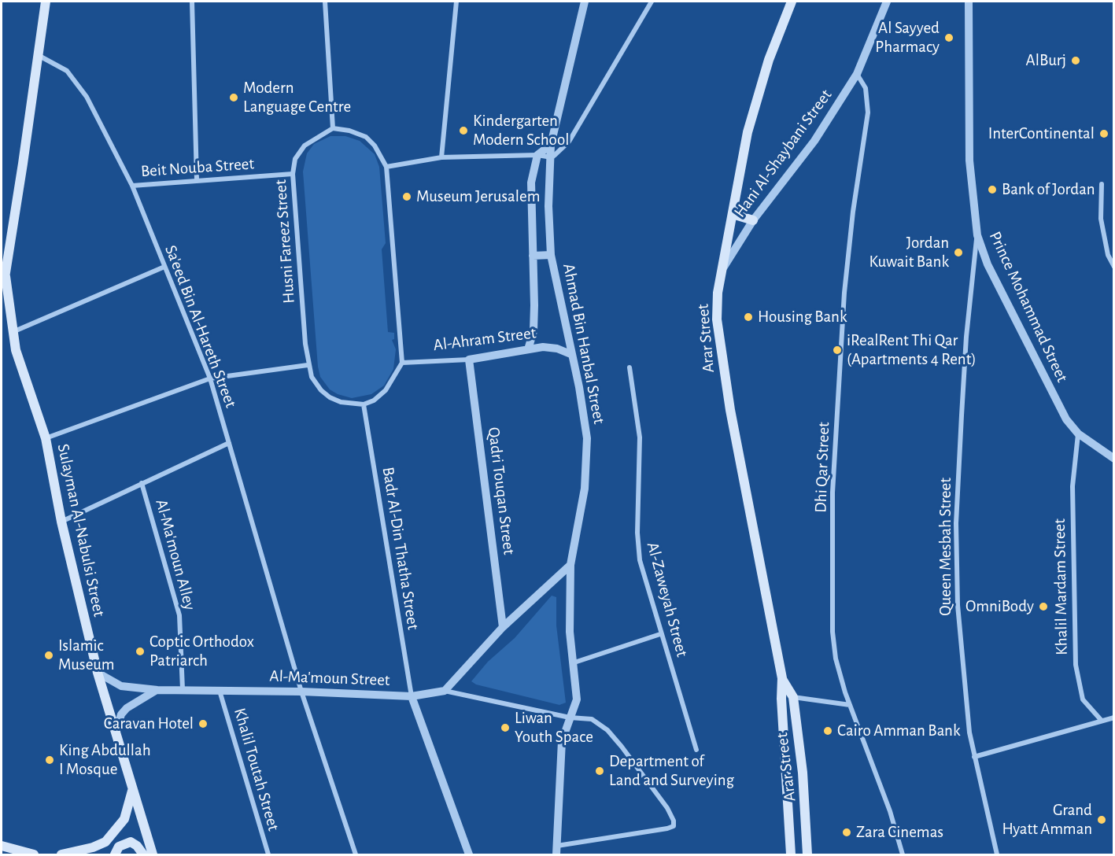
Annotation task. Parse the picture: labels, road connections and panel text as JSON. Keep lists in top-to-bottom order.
{
  "streets": {
    "main road": ["Arar Street", "Sulayman Al-Nabulsi Street"],
    "street": [
      "Hani Al-Shaybani Street",
      "Beit Nouba Street",
      "Husni Fareez Street",
      "Prince Mohammad Street",
      "Sa'eed Bin Al-Hareth Street",
      "Al-Ahram Street",
      "Ahmad Bin Hanbal Street",
      "Dhi Qar Street",
      "Qadri Touqan Street",
      "Queen Mesbah Street",
      "Badr Al-Din Thatha Street",
      "Al-Ma'moun Alley",
      "Khalil Mardam Street",
      "Al-Zaweyah Street",
      "Al-Ma'moun Street",
      "Khalil Toutah Street"
    ]
  },
  "crossings": [
    ["Hani Al-Shaybani Street", "Arar Street"],
    ["Hani Al-Shaybani Street", "Dhi Qar Street"],
    ["Beit Nouba Street", "Husni Fareez Street"],
    ["Beit Nouba Street", "Sa'eed Bin Al-Hareth Street"],
    ["Husni Fareez Street", "Badr Al-Din Thatha Street"],
    ["Prince Mohammad Street", "Queen Mesbah Street"],
    ["Prince Mohammad Street", "Khalil Mardam Street"],
    ["Sa'eed Bin Al-Hareth Street", "Al-Ma'moun Street"],
    ["Al-Ahram Street", "Ahmad Bin Hanbal Street"],
    ["Al-Ahram Street", "Qadri Touqan Street"],
    ["Sulayman Al-Nabulsi Street", "Al-Ma'moun Street"],
    ["Badr Al-Din Thatha Street", "Al-Ma'moun Street"],
    ["Al-Ma'moun Alley", "Al-Ma'moun Street"],
    ["Al-Ma'moun Street", "Khalil Toutah Street"]
  ],
  "places": [
    "Al Sayyed Pharmacy",
    "AlBurj",
    "Modern Language Centre",
    "Kindergarten Modern School",
    "InterContinental",
    "Bank of Jordan",
    "Museum Jerusalem",
    "Jordan Kuwait Bank",
    "Housing Bank",
    "iRealRent Thi Qar (Apartments 4 Rent)",
    "OmniBody",
    "Coptic Orthodox Patriarch",
    "Islamic Museum",
    "Caravan Hotel",
    "Liwan Youth Space",
    "Cairo Amman Bank",
    "King Abdullah I Mosque",
    "Department of Land and Surveying",
    "Grand Hyatt Amman",
    "Zara Cinemas"
  ]
}
